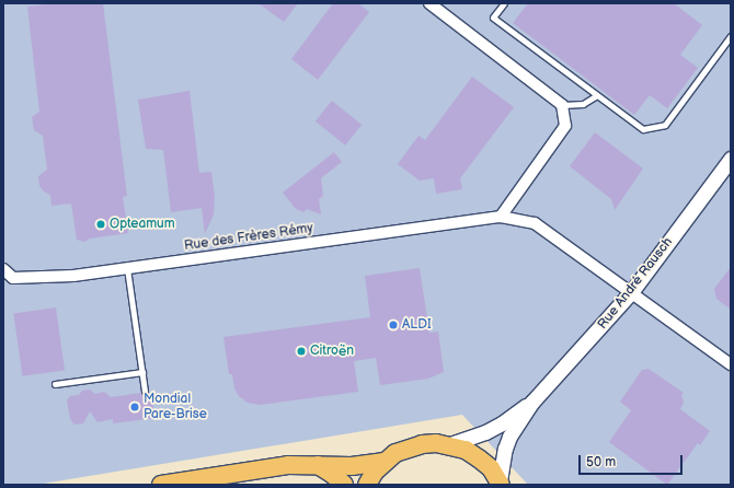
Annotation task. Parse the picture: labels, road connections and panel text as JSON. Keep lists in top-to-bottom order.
{
  "streets": {
    "street": ["Rue des Frères Rémy", "Rue André Rausch"]
  },
  "crossings": [
    ["Rue des Frères Rémy", "Rue André Rausch"]
  ],
  "places": [
    "Opteamum",
    "ALDI",
    "Citroën",
    "Mondial Pare-Brise"
  ],
  "scale_bar": "50 m"
}
